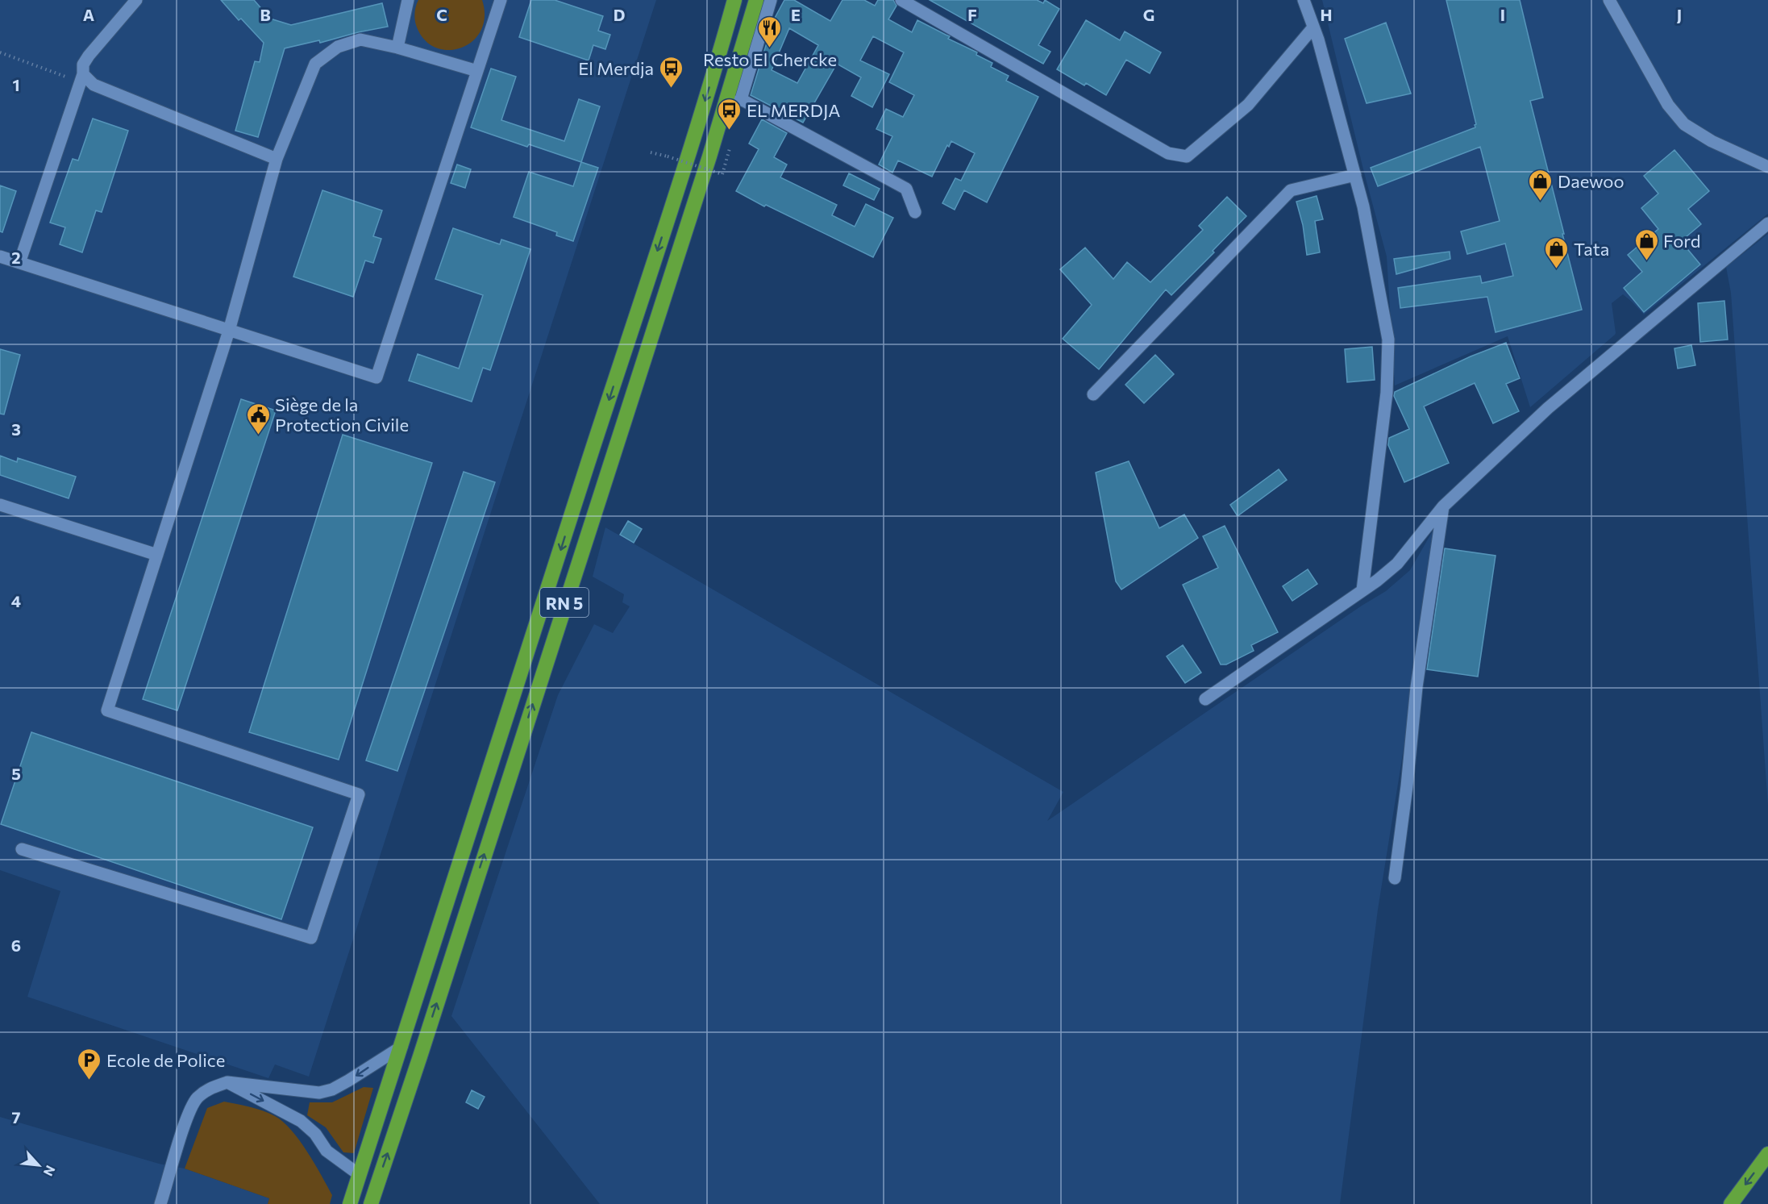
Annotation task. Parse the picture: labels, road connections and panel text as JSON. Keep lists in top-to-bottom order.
{
  "streets": {
    "highway": ["RN 5"]
  },
  "places": {
    "restaurant": ["Resto El Chercke"],
    "bus stop": ["El Merdja", "EL MERDJA"],
    "shop": ["Daewoo", "Ford", "Tata"],
    "public building": ["Siège de la Protection Civile"],
    "parking": ["Ecole de Police"]
  },
  "north": "bottom right",
  "grid": {
    "columns": [
      "A",
      "B",
      "C",
      "D",
      "E",
      "F",
      "G",
      "H",
      "I",
      "J"
    ],
    "rows": [
      "1",
      "2",
      "3",
      "4",
      "5",
      "6",
      "7"
    ]
  }
}
